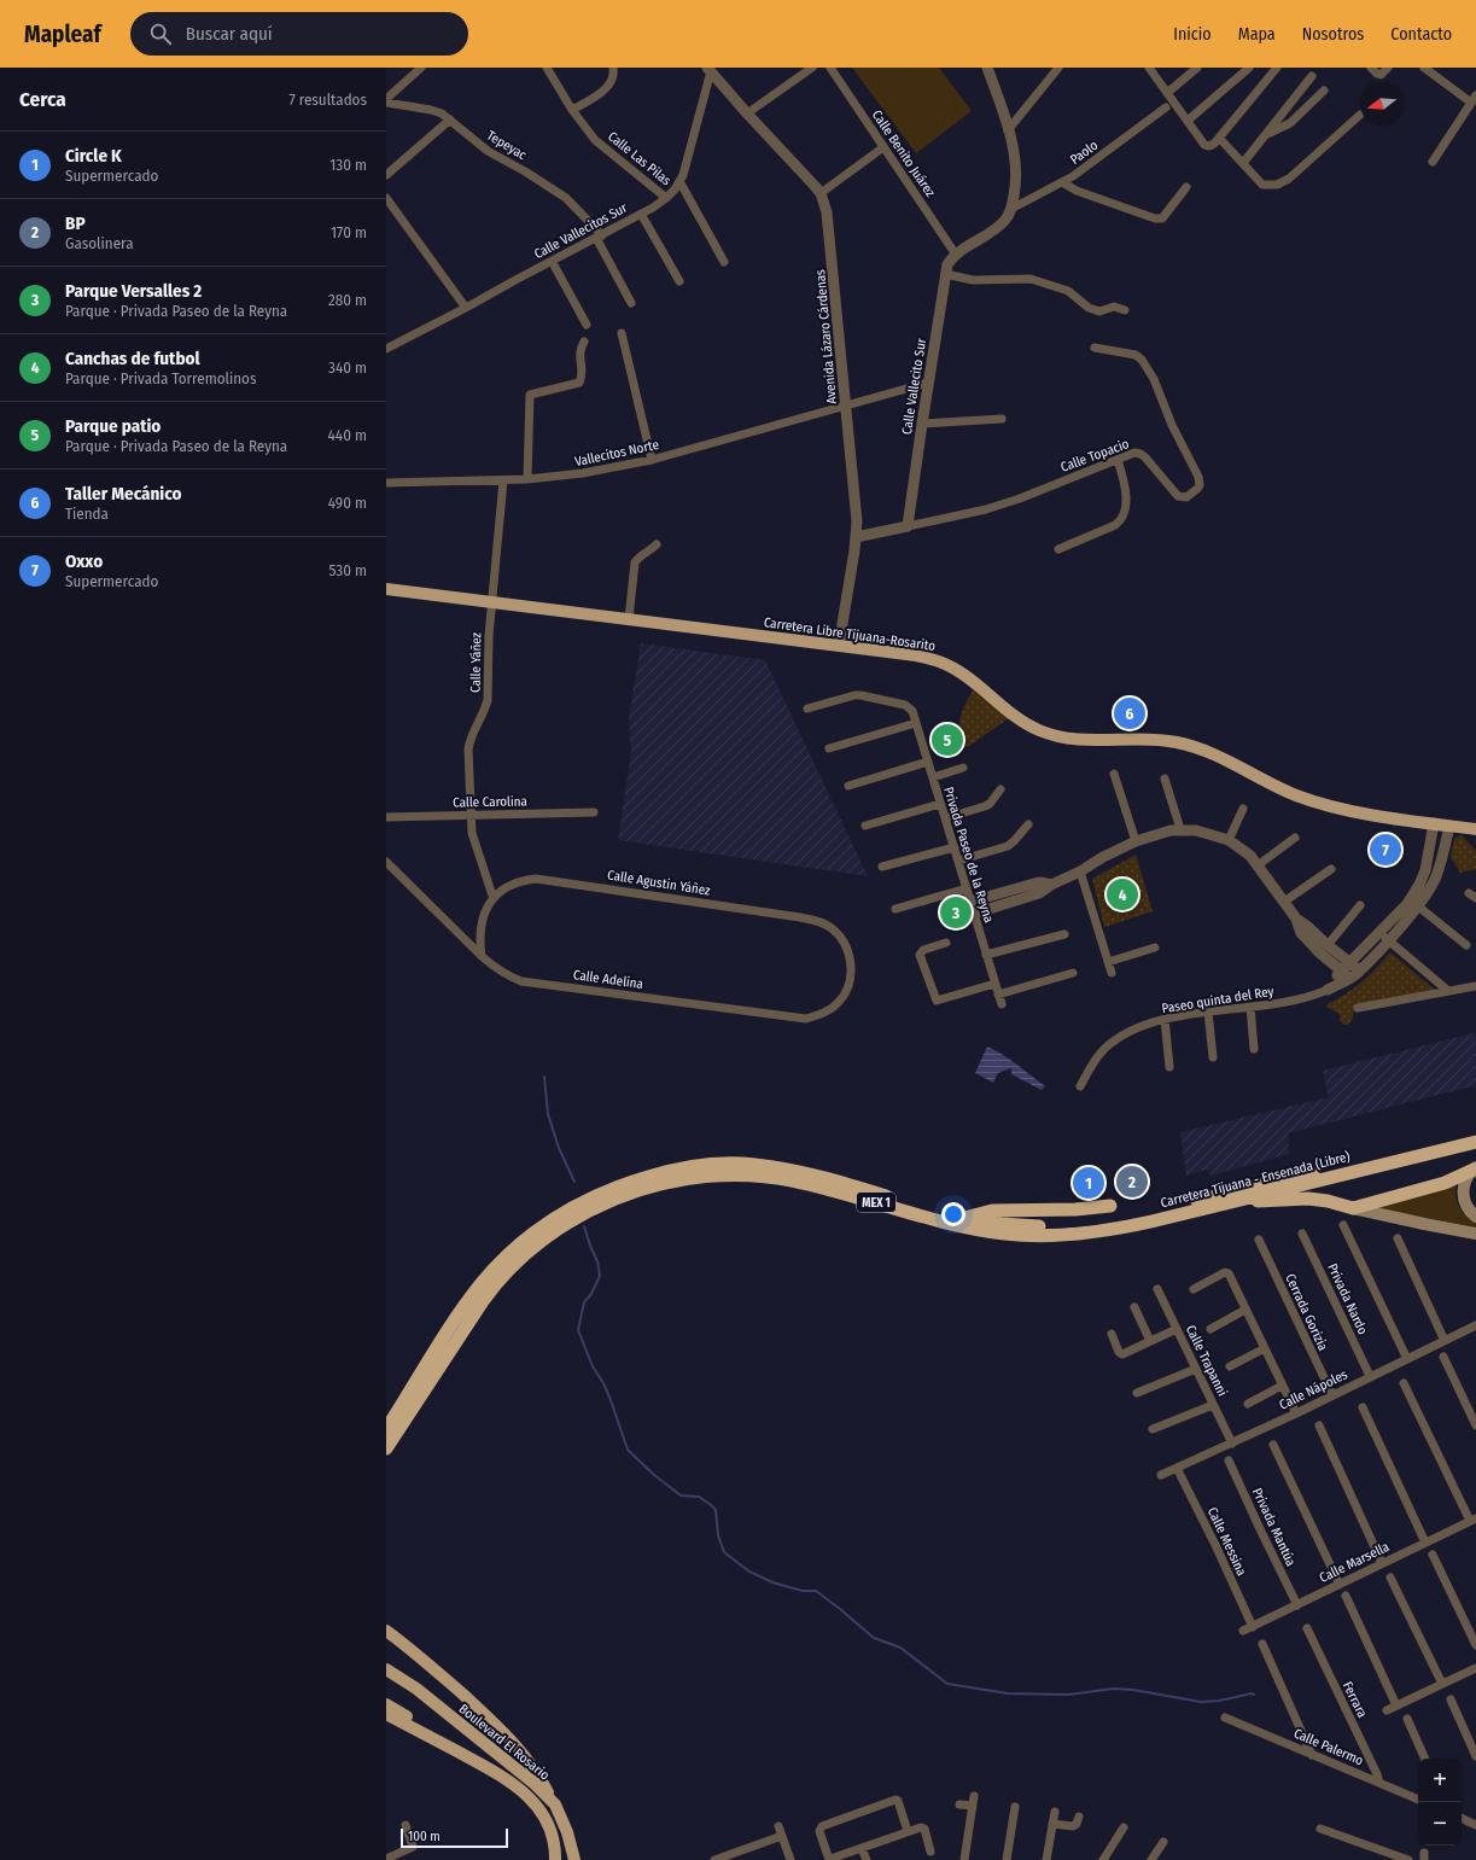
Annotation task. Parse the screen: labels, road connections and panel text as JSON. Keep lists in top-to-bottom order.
{
  "streets": {
    "highway": ["Carretera Tijuana - Ensenada (Libre)", "MEX 1"],
    "main road": ["Carretera Libre Tijuana-Rosarito", "Boulevard El Rosario"],
    "street": [
      "Tepeyac",
      "Paolo",
      "Calle Benito Juárez",
      "Calle Las Pilas",
      "Calle Vallecitos Sur",
      "Avenida Lázaro Cárdenas",
      "Calle Vallecito Sur",
      "Vallecitos Norte",
      "Calle Topacio",
      "Calle Yáñez",
      "Calle Carolina",
      "Privada Paseo de la Reyna",
      "Calle Agustin Yáñez",
      "Calle Adelina",
      "Paseo quinta del Rey",
      "Privada Nardo",
      "Cerrada Gorizia",
      "Calle Trapanni",
      "Calle Nápoles",
      "Privada Mantúa",
      "Calle Messina",
      "Calle Marsella",
      "Ferrara",
      "Calle Palermo"
    ]
  },
  "crossings": [
    ["Tepeyac", "Calle Vallecitos Sur"],
    ["Calle Benito Juárez", "Calle Vallecito Sur"],
    ["Calle Las Pilas", "Calle Vallecitos Sur"],
    ["Calle Vallecitos Sur", "Avenida Lázaro Cárdenas"],
    ["Avenida Lázaro Cárdenas", "Vallecitos Norte"],
    ["Avenida Lázaro Cárdenas", "Carretera Libre Tijuana-Rosarito"],
    ["Calle Vallecito Sur", "Vallecitos Norte"],
    ["Calle Vallecito Sur", "Calle Topacio"],
    ["Vallecitos Norte", "Calle Yáñez"],
    ["Carretera Libre Tijuana-Rosarito", "Calle Yáñez"],
    ["Calle Yáñez", "Calle Carolina"],
    ["Calle Yáñez", "Calle Agustin Yáñez"],
    ["Calle Agustin Yáñez", "Calle Adelina"],
    ["Privada Nardo", "Calle Nápoles"],
    ["Cerrada Gorizia", "Calle Nápoles"],
    ["Calle Trapanni", "Calle Nápoles"],
    ["Calle Nápoles", "Calle Messina"],
    ["Privada Mantúa", "Calle Marsella"],
    ["Calle Messina", "Calle Marsella"],
    ["Ferrara", "Calle Palermo"]
  ],
  "scale_bar": "100 m",
  "north": "left",
  "page": {
    "header": "Mapleaf",
    "search": "Buscar aquí",
    "nav": [
      "Inicio",
      "Mapa",
      "Nosotros",
      "Contacto"
    ],
    "heading": ["Cerca", "7 resultados"],
    "list": [
      {
        "mark": "1",
        "name": "Circle K",
        "note": "Supermercado",
        "value": "130 m"
      },
      {
        "mark": "2",
        "name": "BP",
        "note": "Gasolinera",
        "value": "170 m"
      },
      {
        "mark": "3",
        "name": "Parque Versalles 2",
        "note": "Parque · Privada Paseo de la Reyna",
        "value": "280 m"
      },
      {
        "mark": "4",
        "name": "Canchas de futbol",
        "note": "Parque · Privada Torremolinos",
        "value": "340 m"
      },
      {
        "mark": "5",
        "name": "Parque patio",
        "note": "Parque · Privada Paseo de la Reyna",
        "value": "440 m"
      },
      {
        "mark": "6",
        "name": "Taller Mecánico",
        "note": "Tienda",
        "value": "490 m"
      },
      {
        "mark": "7",
        "name": "Oxxo",
        "note": "Supermercado",
        "value": "530 m"
      }
    ],
    "pins": [
      "6",
      "5",
      "7",
      "4",
      "3",
      "2",
      "1"
    ],
    "map_buttons": ["+", "−"],
    "scale": "100 m"
  }
}
